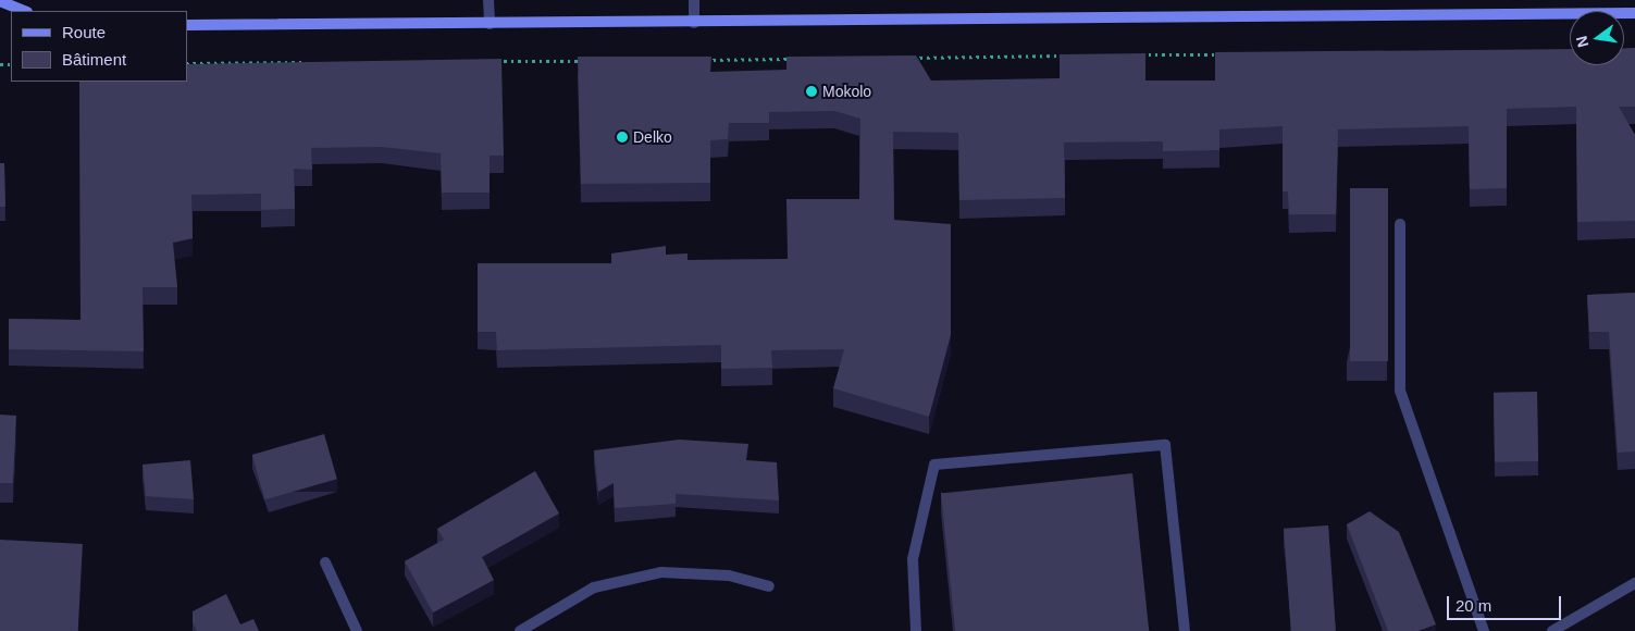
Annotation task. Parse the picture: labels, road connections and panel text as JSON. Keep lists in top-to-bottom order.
{
  "places": ["Mokolo", "Delko"],
  "legend": ["Route", "Bâtiment"],
  "scale_bar": "20 m",
  "north": "left"
}
